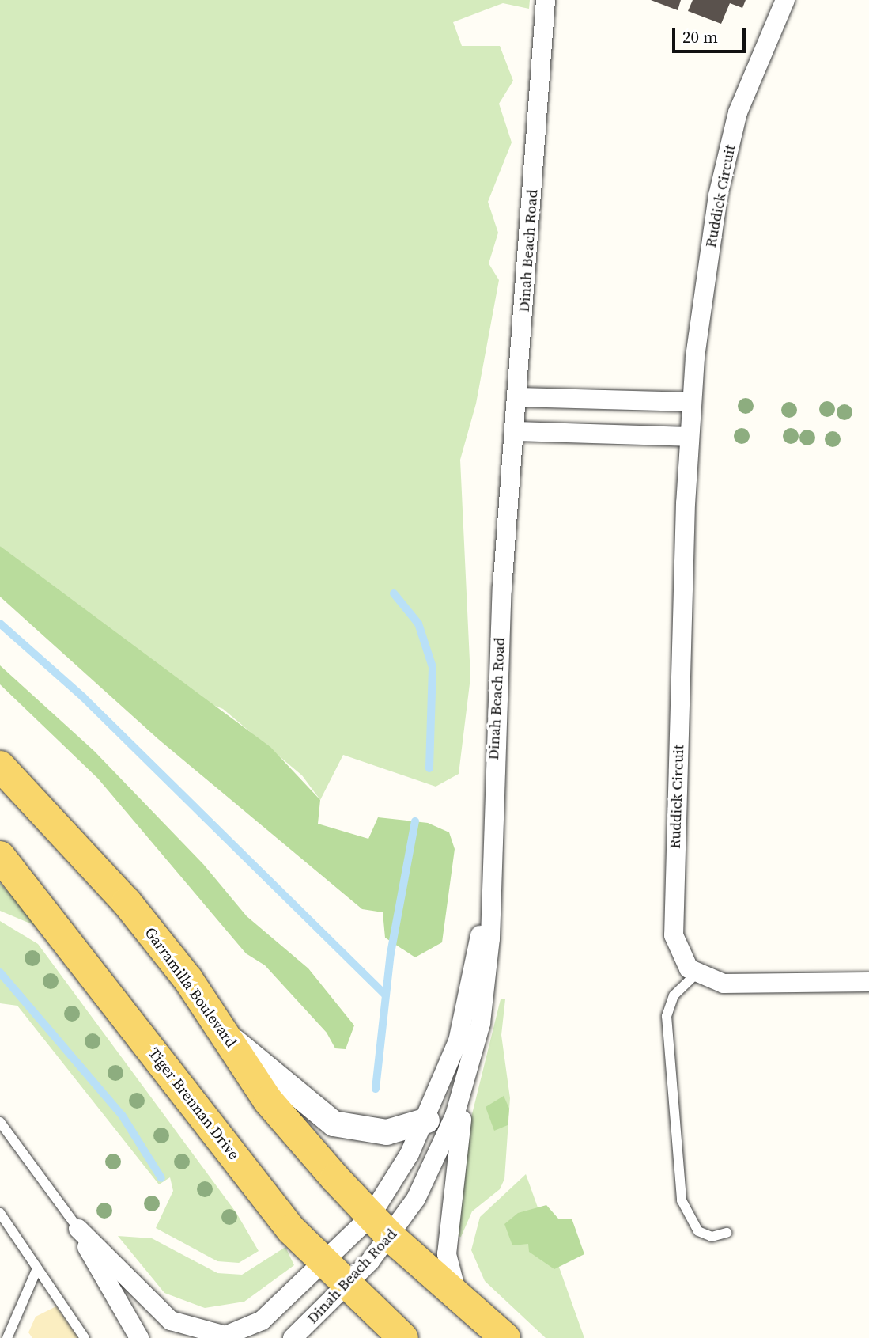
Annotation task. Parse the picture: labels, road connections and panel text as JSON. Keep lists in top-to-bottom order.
{
  "streets": {
    "main road": ["Garramilla Boulevard", "Tiger Brennan Drive"],
    "street": ["Ruddick Circuit", "Dinah Beach Road"]
  },
  "crossings": [
    ["Dinah Beach Road", "Garramilla Boulevard"],
    ["Dinah Beach Road", "Tiger Brennan Drive"]
  ],
  "scale_bar": "20 m"
}
